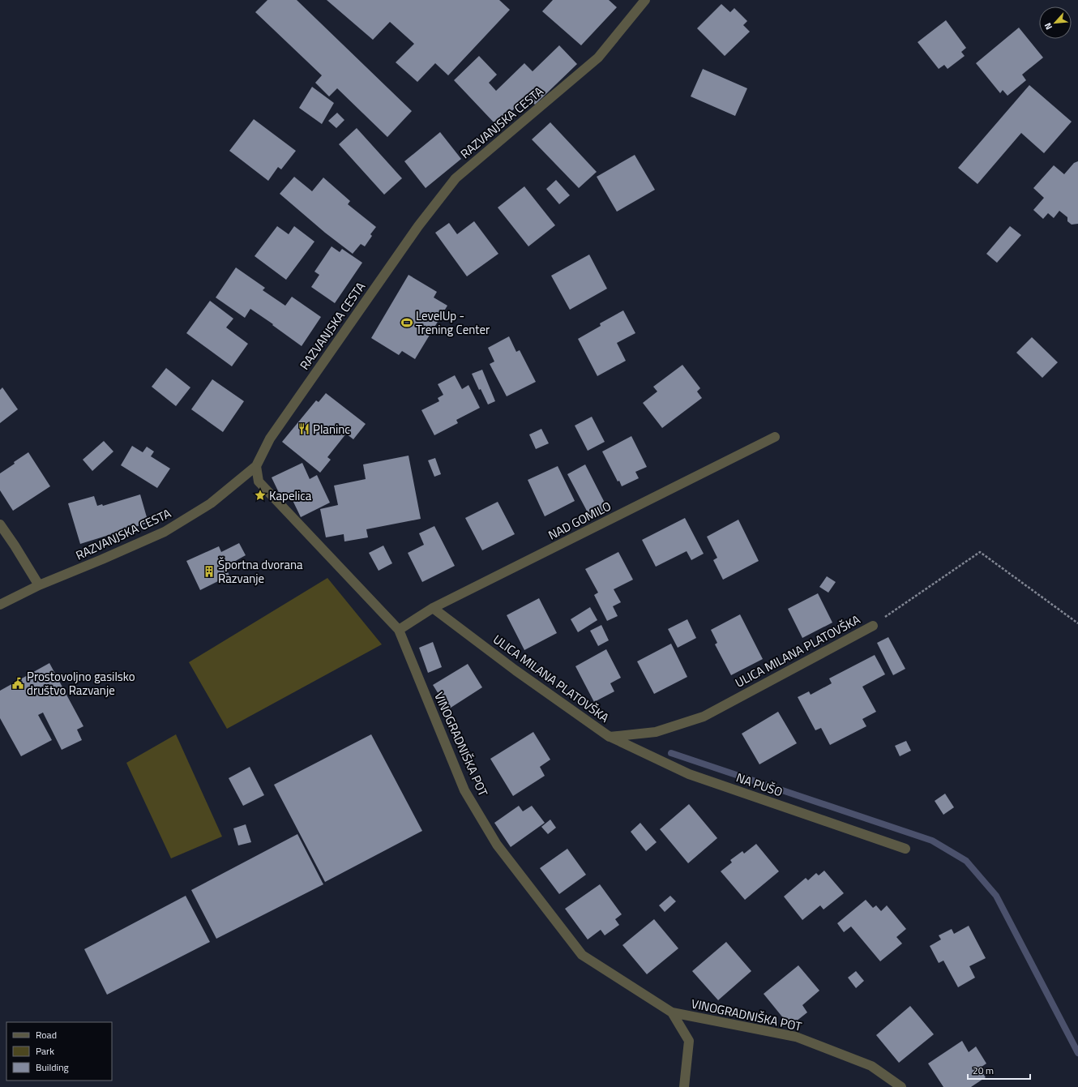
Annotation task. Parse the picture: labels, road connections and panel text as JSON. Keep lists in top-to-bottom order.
{
  "streets": {
    "street": [
      "RAZVANJSKA CESTA",
      "NAD GOMILO",
      "ULICA MILANA PLATOVŠKA",
      "VINOGRADNIŠKA POT",
      "NA PUŠO"
    ]
  },
  "crossings": [
    ["RAZVANJSKA CESTA", "VINOGRADNIŠKA POT"],
    ["NAD GOMILO", "ULICA MILANA PLATOVŠKA"],
    ["NAD GOMILO", "VINOGRADNIŠKA POT"],
    ["ULICA MILANA PLATOVŠKA", "NA PUŠO"]
  ],
  "places": {
    "sports": ["LevelUp - Trening Center"],
    "restaurant": ["Planinc"],
    "place": ["Kapelica"],
    "building": ["Športna dvorana Razvanje"],
    "public building": ["Prostovoljno gasilsko društvo Razvanje"]
  },
  "legend": ["Road", "Park", "Building"],
  "scale_bar": "20 m",
  "north": "bottom left"
}
